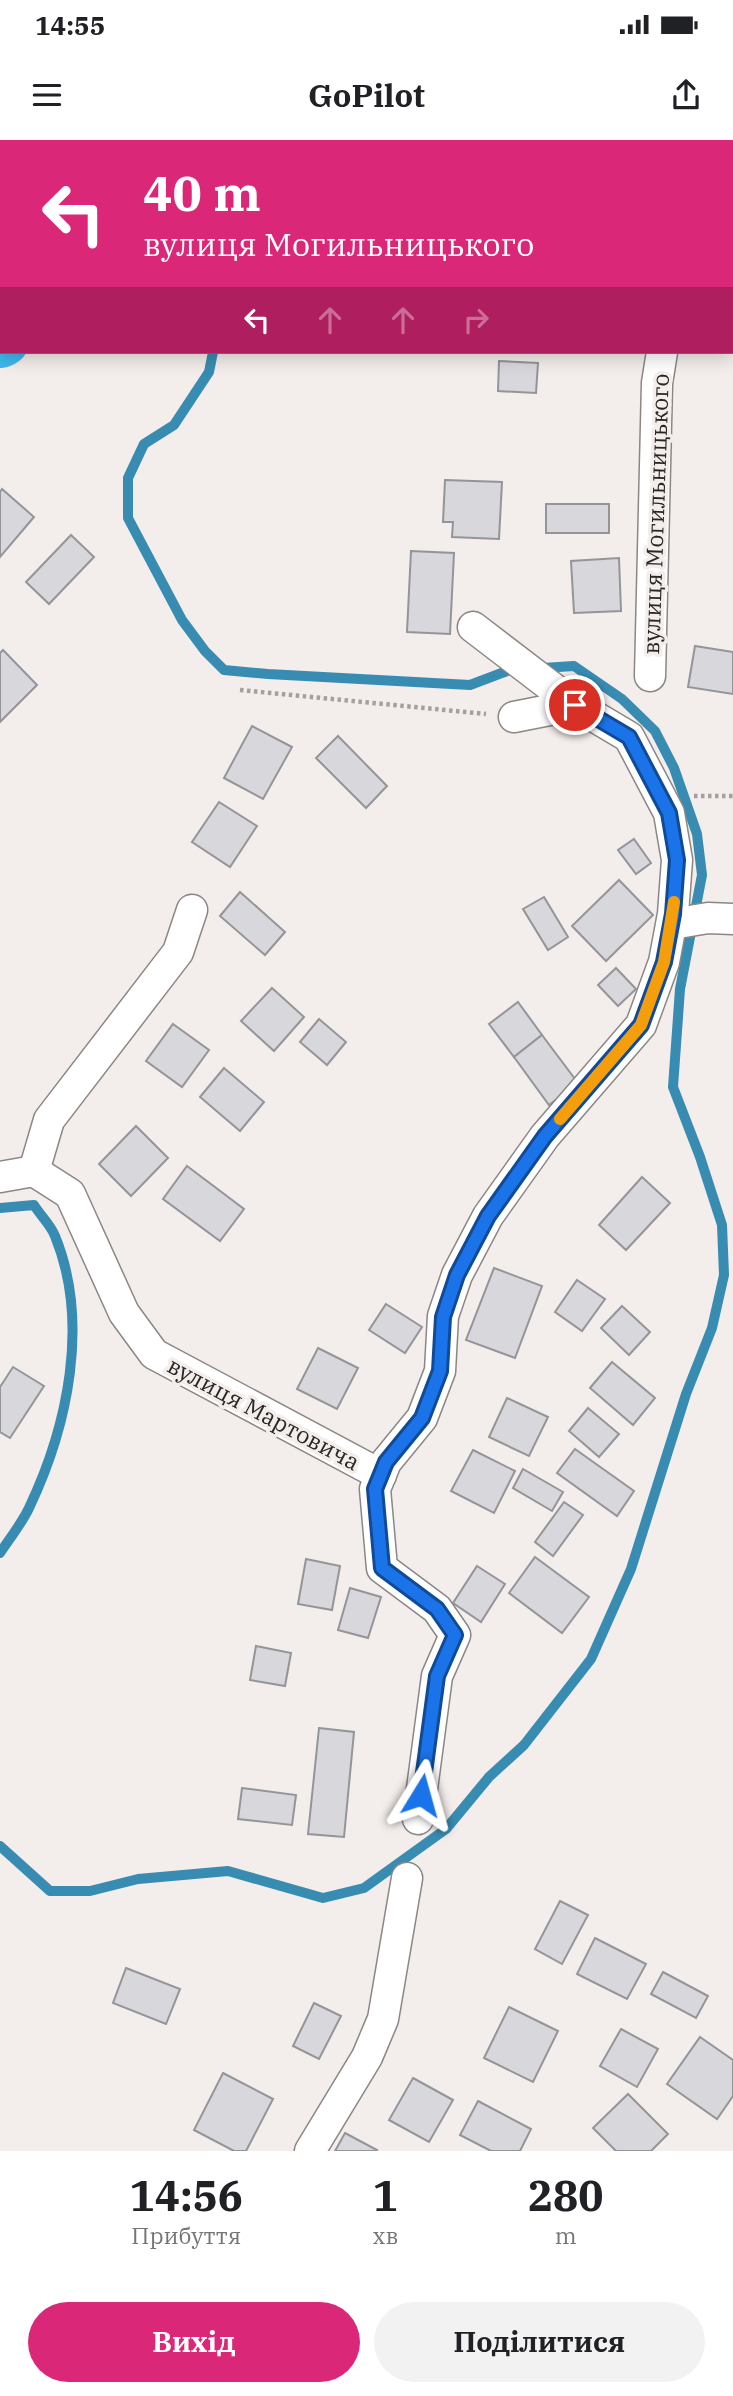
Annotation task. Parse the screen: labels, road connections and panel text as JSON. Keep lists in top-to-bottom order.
{
  "streets": {
    "street": ["вулиця Могильницького", "вулиця Мартовича"]
  },
  "page": {
    "status": "14:55",
    "header": "GoPilot",
    "turn": ["40 m", "вулиця Могильницького"],
    "eta": [
      "14:56",
      "Прибуття",
      "1",
      "хв",
      "280",
      "m"
    ],
    "buttons": ["Вихід", "Поділитися"]
  }
}
